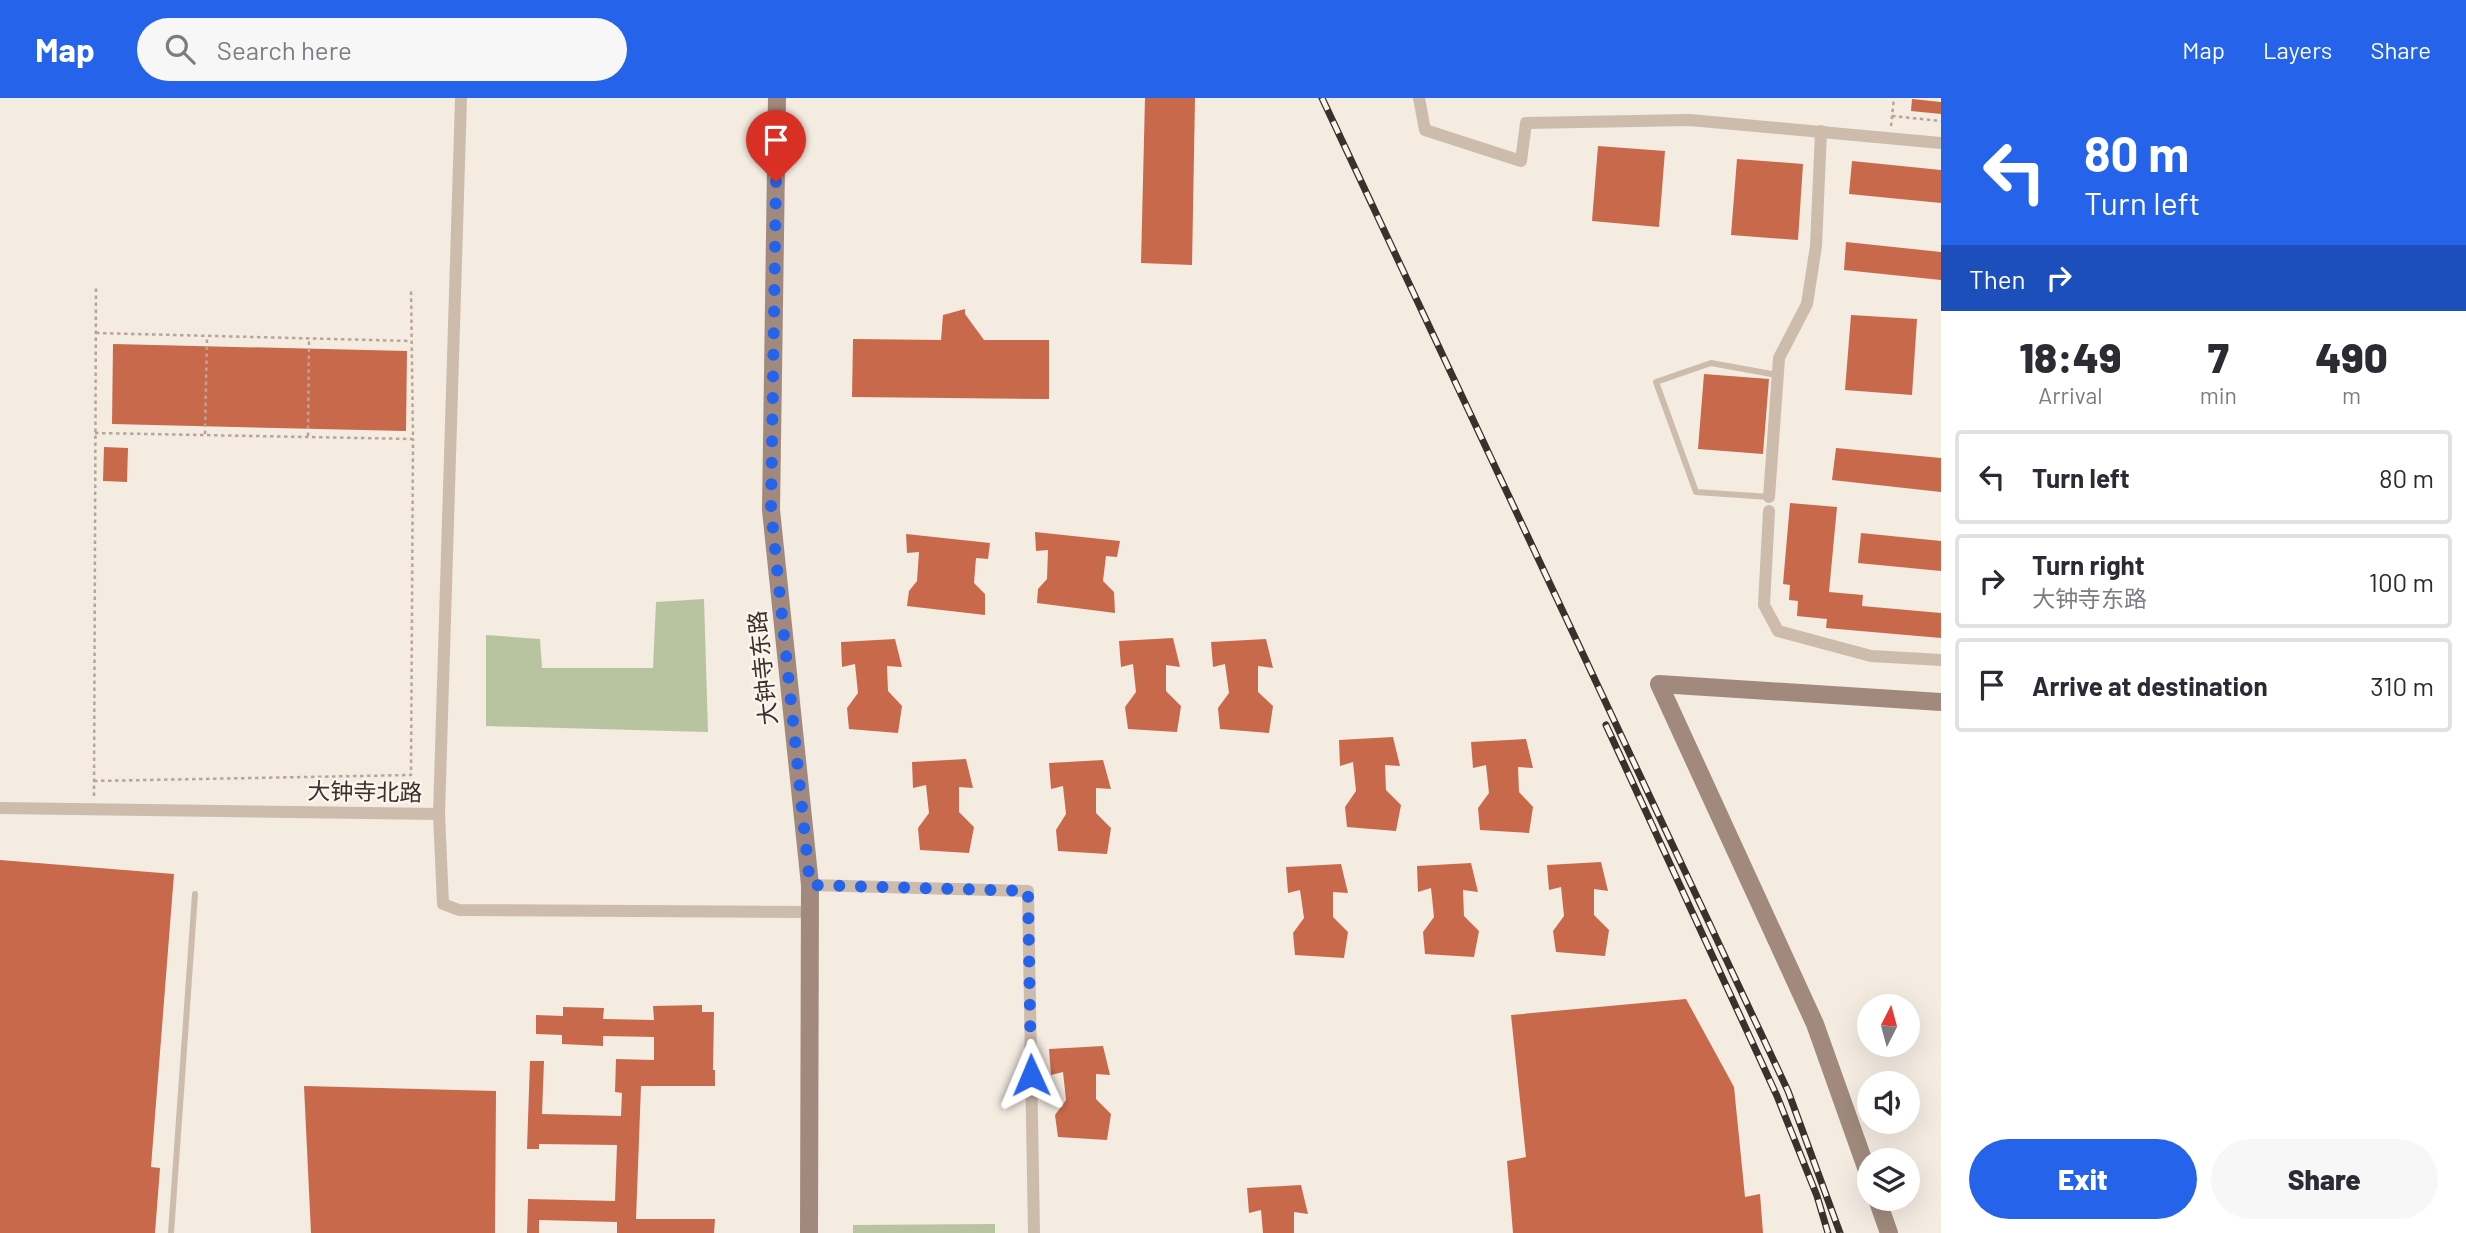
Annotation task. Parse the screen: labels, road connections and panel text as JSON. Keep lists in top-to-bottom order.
{
  "streets": {
    "street": ["大钟寺东路", "大钟寺北路"]
  },
  "crossings": [
    ["大钟寺东路", "大钟寺北路"]
  ],
  "north": "top",
  "page": {
    "header": "Map",
    "search": "Search here",
    "nav": ["Map", "Layers", "Share"],
    "turn": ["80 m", "Turn left"],
    "then": "Then",
    "eta": [
      "18:49",
      "Arrival",
      "7",
      "min",
      "490",
      "m"
    ],
    "list": [
      {
        "name": "Turn left",
        "value": "80 m"
      },
      {
        "name": "Turn right",
        "note": "大钟寺东路",
        "value": "100 m"
      },
      {
        "name": "Arrive at destination",
        "value": "310 m"
      }
    ],
    "buttons": ["Exit", "Share"]
  }
}
